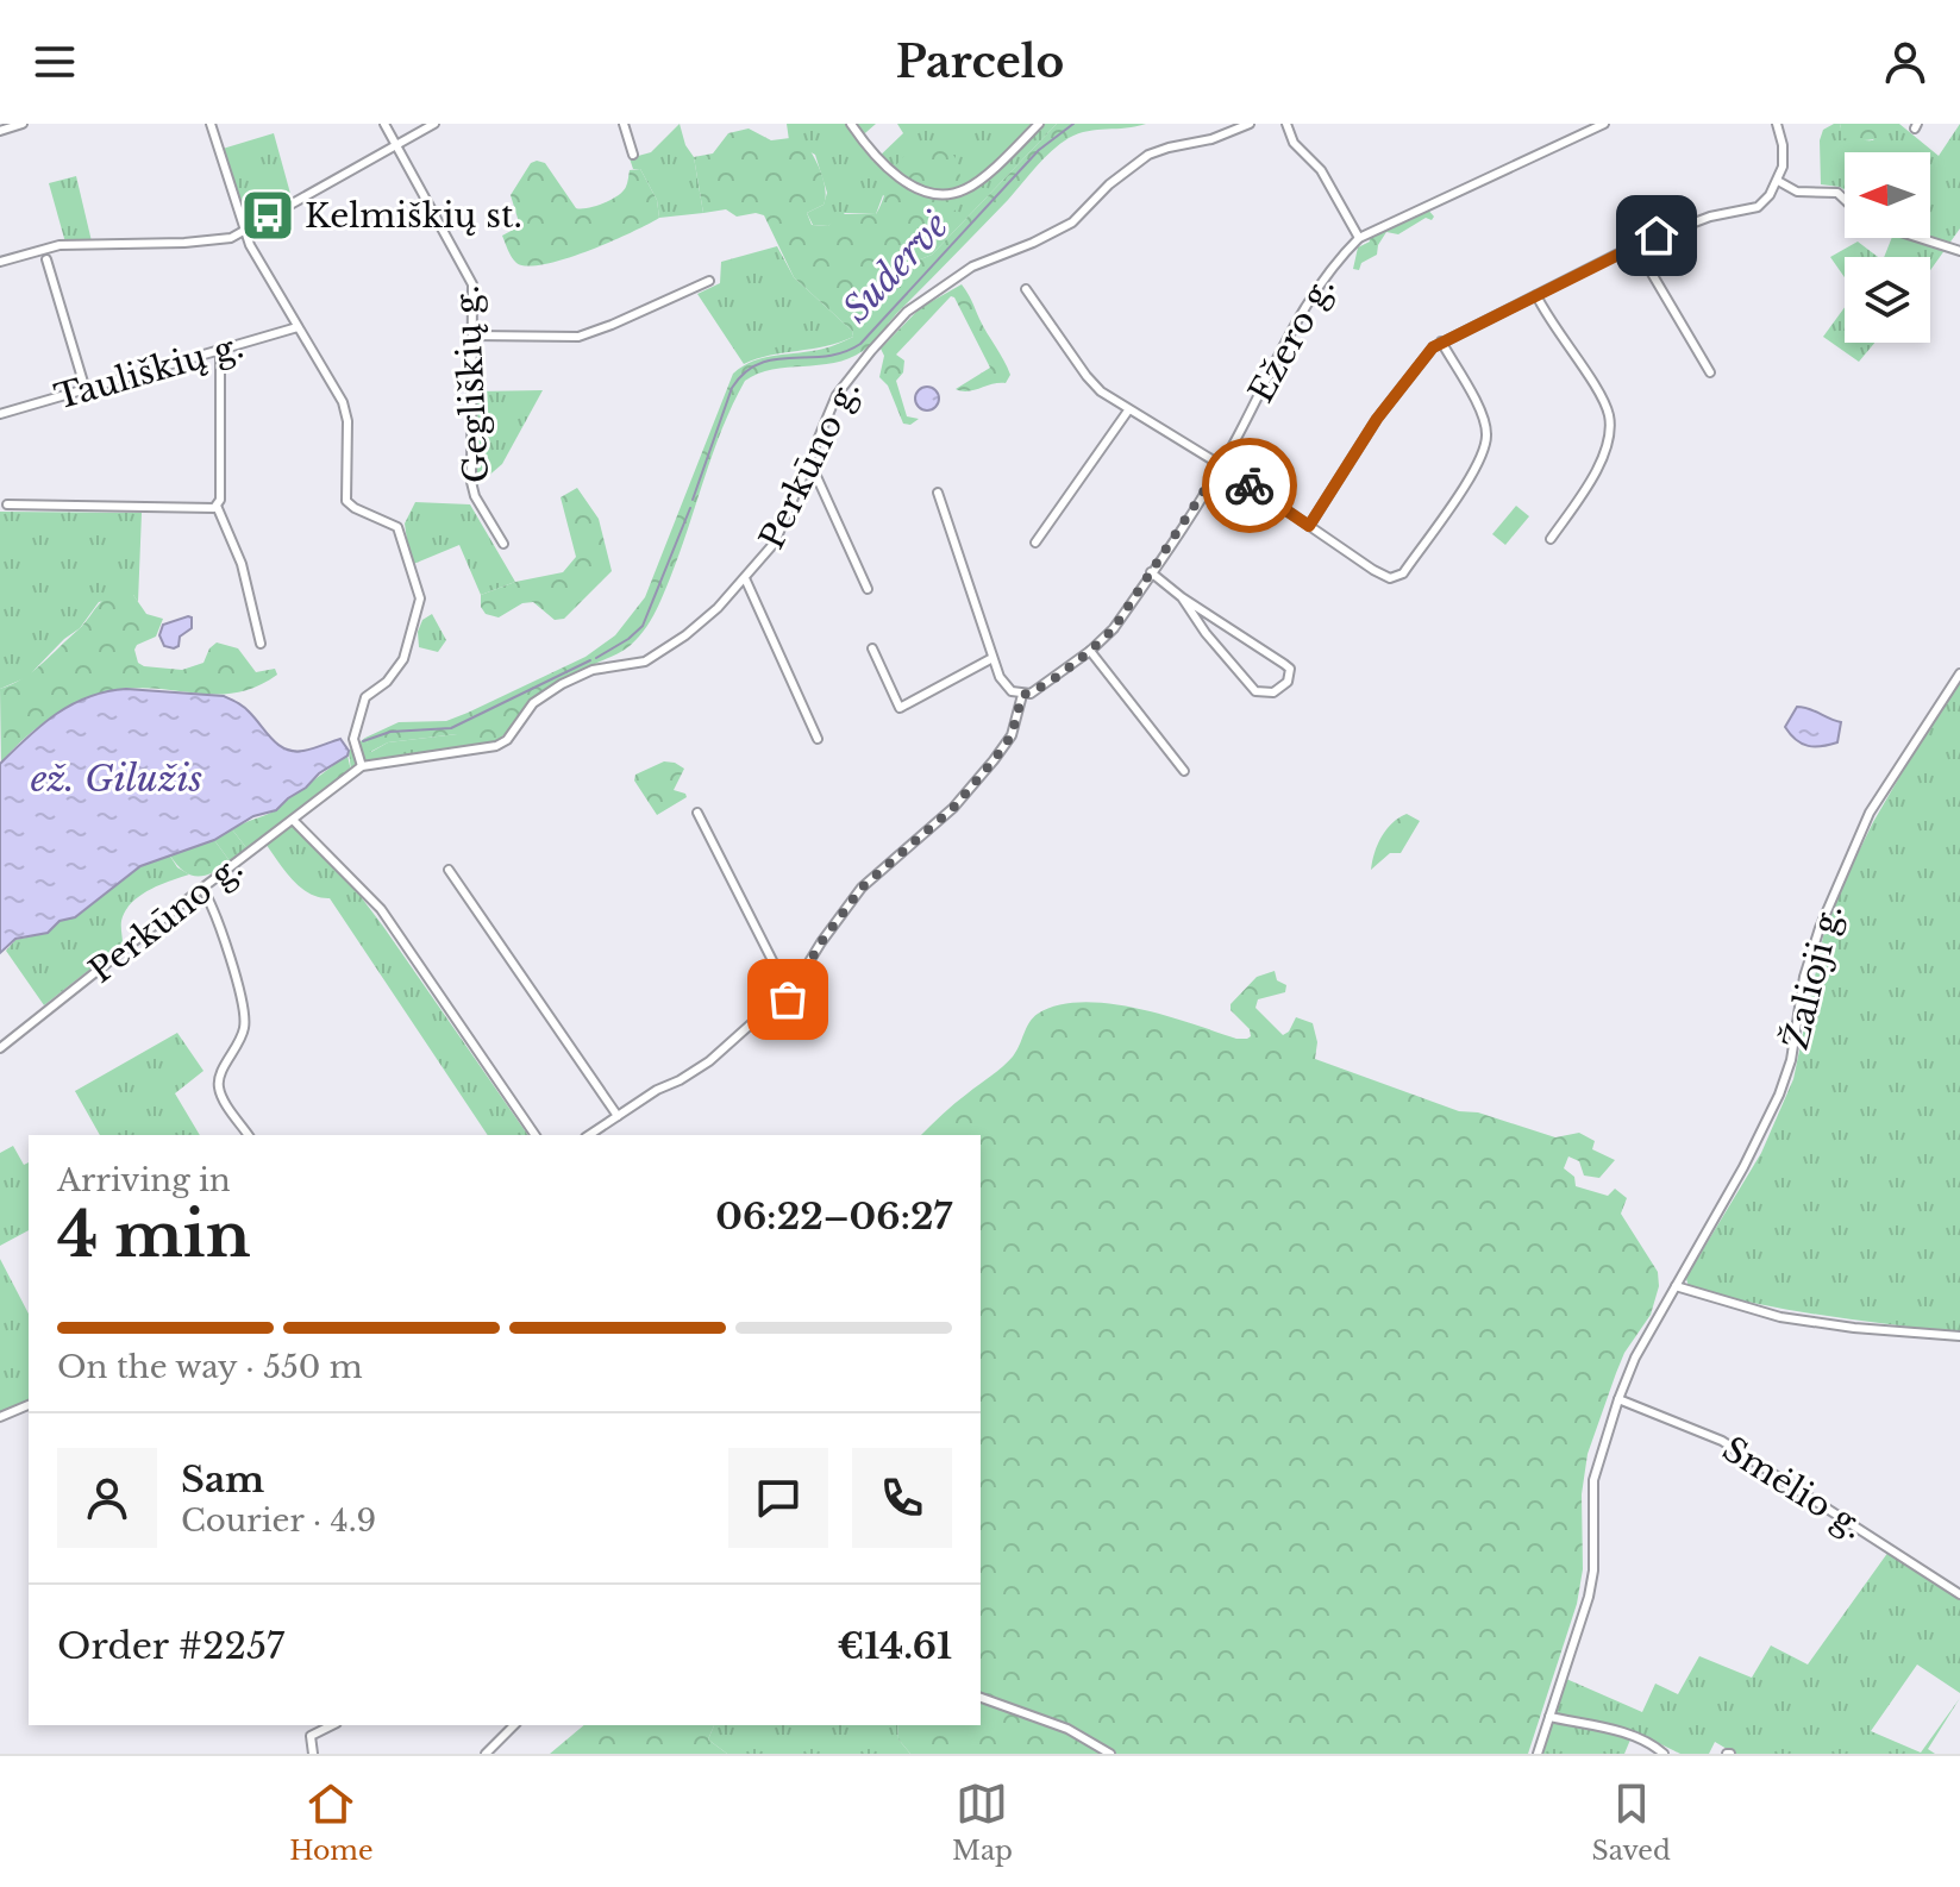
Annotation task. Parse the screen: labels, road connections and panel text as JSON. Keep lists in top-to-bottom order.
{
  "streets": {
    "street": [
      "Ežero g.",
      "Tauliškių g.",
      "Gegliškių g.",
      "Perkūno g.",
      "Žalioji g.",
      "Smėlio g."
    ]
  },
  "crossings": [
    ["Žalioji g.", "Smėlio g."]
  ],
  "water": ["Sudervė", "ež. Gilužis"],
  "places": {
    "bus stop": ["Kelmiškių st."]
  },
  "north": "left",
  "page": {
    "header": "Parcelo",
    "heading": ["4 min", "Arriving in", "06:22–06:27"],
    "panel": [
      "Sam",
      "Courier · 4.9",
      "Order #2257",
      "€14.61"
    ],
    "bar": "On the way · 550 m",
    "tabs": ["Home", "Map", "Saved"]
  }
}
